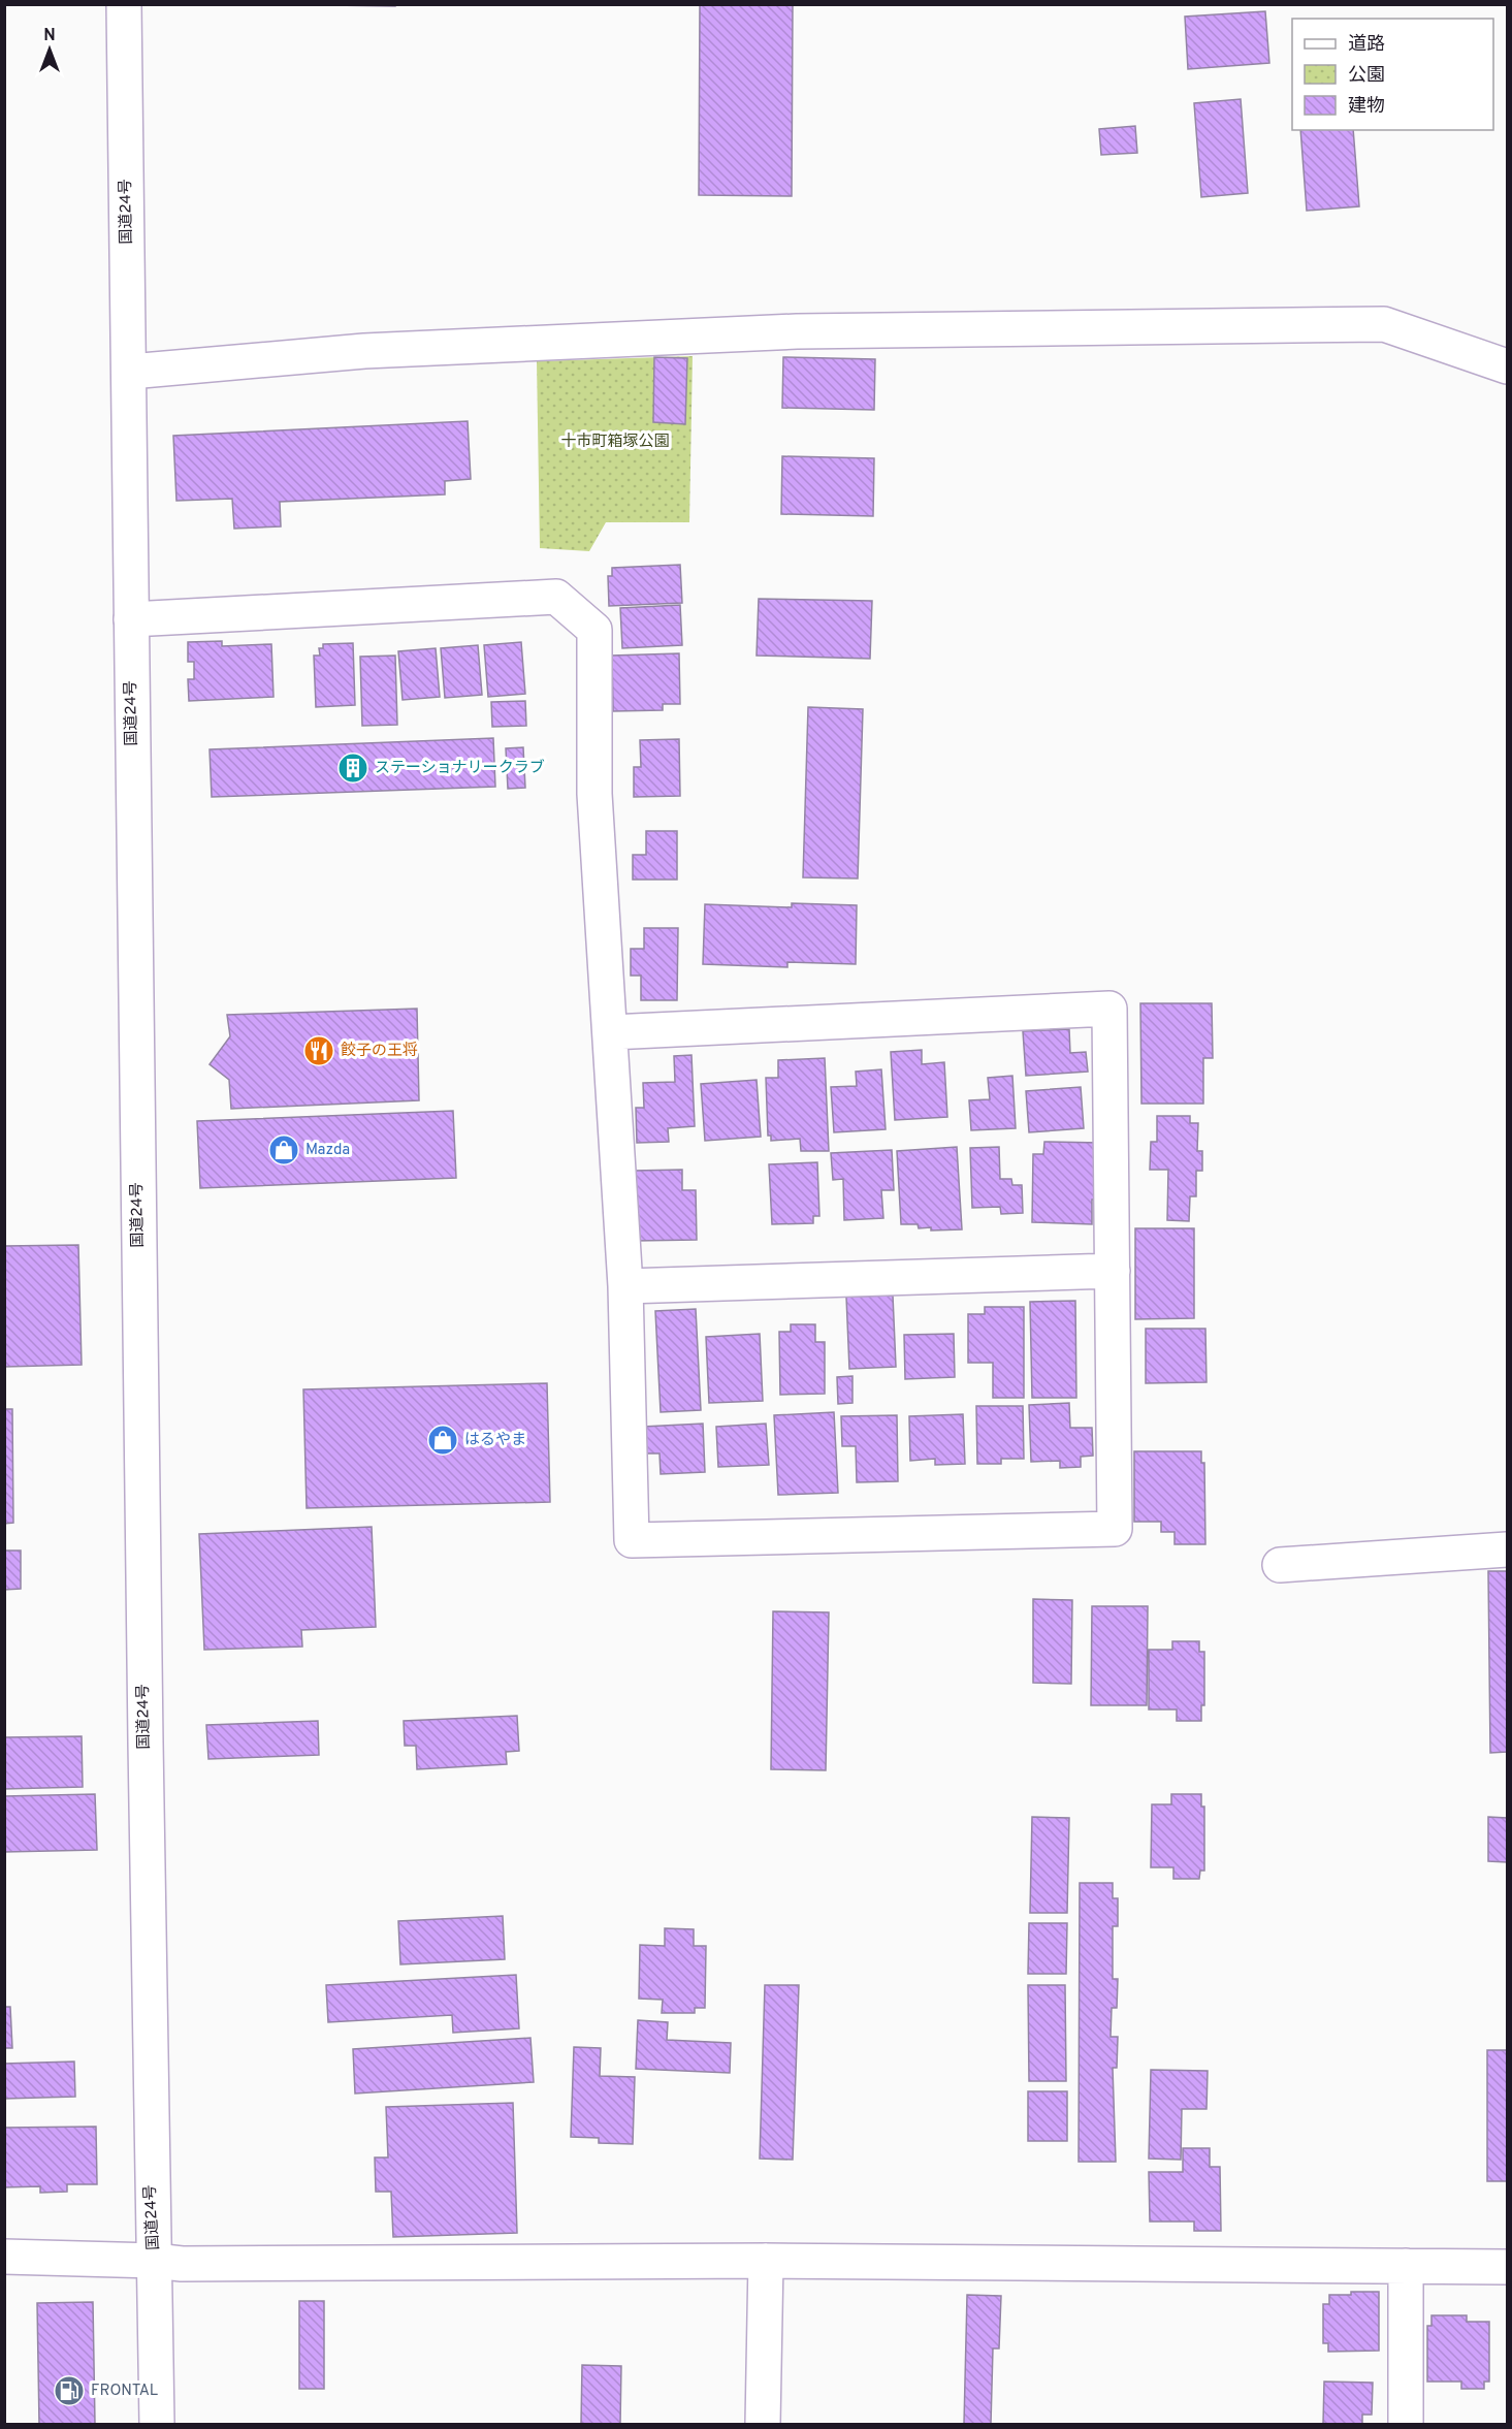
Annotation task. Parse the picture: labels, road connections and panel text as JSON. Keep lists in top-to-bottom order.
{
  "streets": {
    "main road": ["国道24号"]
  },
  "parks": ["十市町箱塚公園"],
  "places": {
    "building": ["ステーショナリークラブ"],
    "restaurant": ["餃子の王将"],
    "shop": ["Mazda", "はるやま"],
    "fuel station": ["FRONTAL"]
  },
  "legend": ["道路", "公園", "建物"],
  "north": "top"
}
